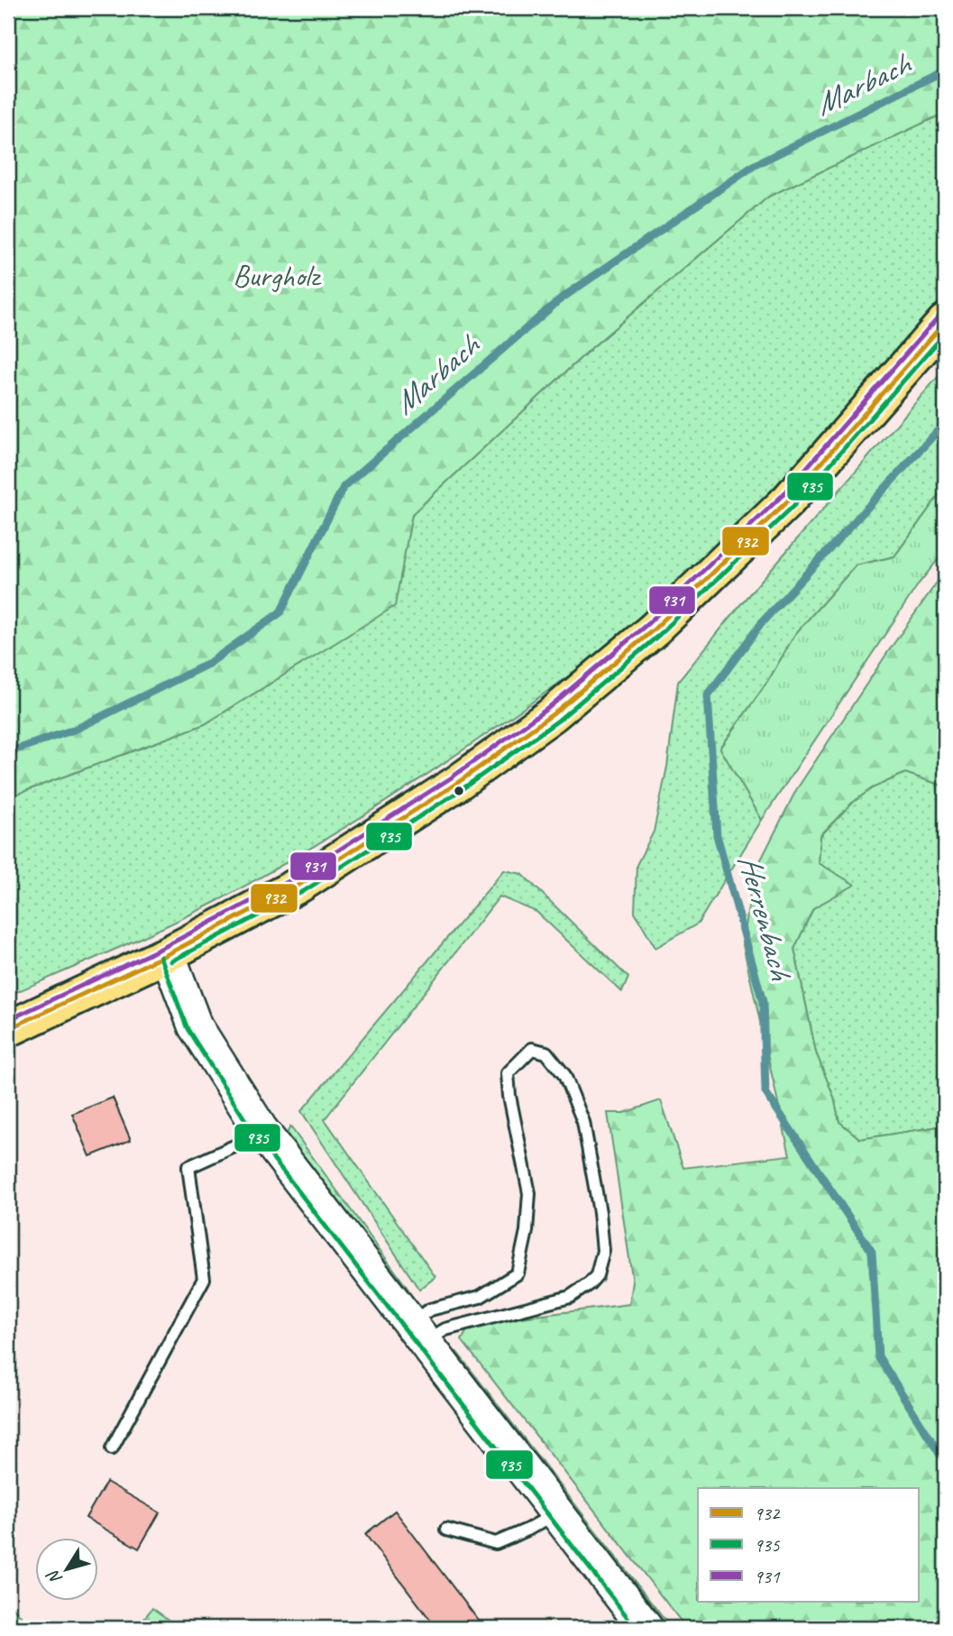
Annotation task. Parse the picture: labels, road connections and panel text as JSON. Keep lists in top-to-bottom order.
{
  "water": ["Marbach", "Herrenbach"],
  "parks": ["Burgholz"],
  "lines": ["transit line 931", "transit line 932", "transit line 935"],
  "legend": ["932", "935", "931"],
  "north": "bottom left"
}
